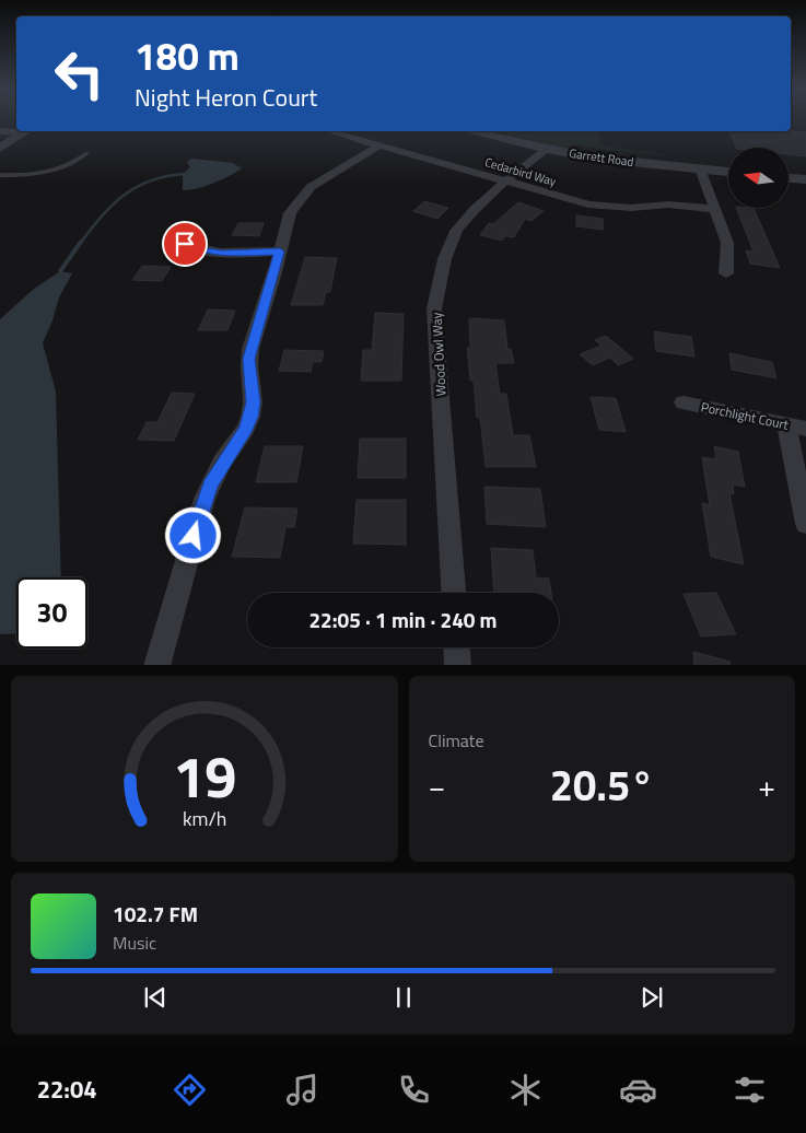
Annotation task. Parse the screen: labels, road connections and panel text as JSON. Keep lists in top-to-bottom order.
{
  "streets": {
    "street": [
      "Garrett Road",
      "Cedarbird Way",
      "Wood Owl Way",
      "Porchlight Court"
    ]
  },
  "crossings": [
    ["Garrett Road", "Wood Owl Way"],
    ["Cedarbird Way", "Wood Owl Way"]
  ],
  "north": "left",
  "page": {
    "turn": ["180 m", "Night Heron Court"],
    "limit": "30",
    "trip": "22:05 · 1 min · 240 m",
    "tile": "Climate",
    "heat": ["−", "20.5°", "+"],
    "song": ["102.7 FM", "Music"],
    "tabs": "22:04",
    "gauge": ["19", "km/h"]
  }
}
